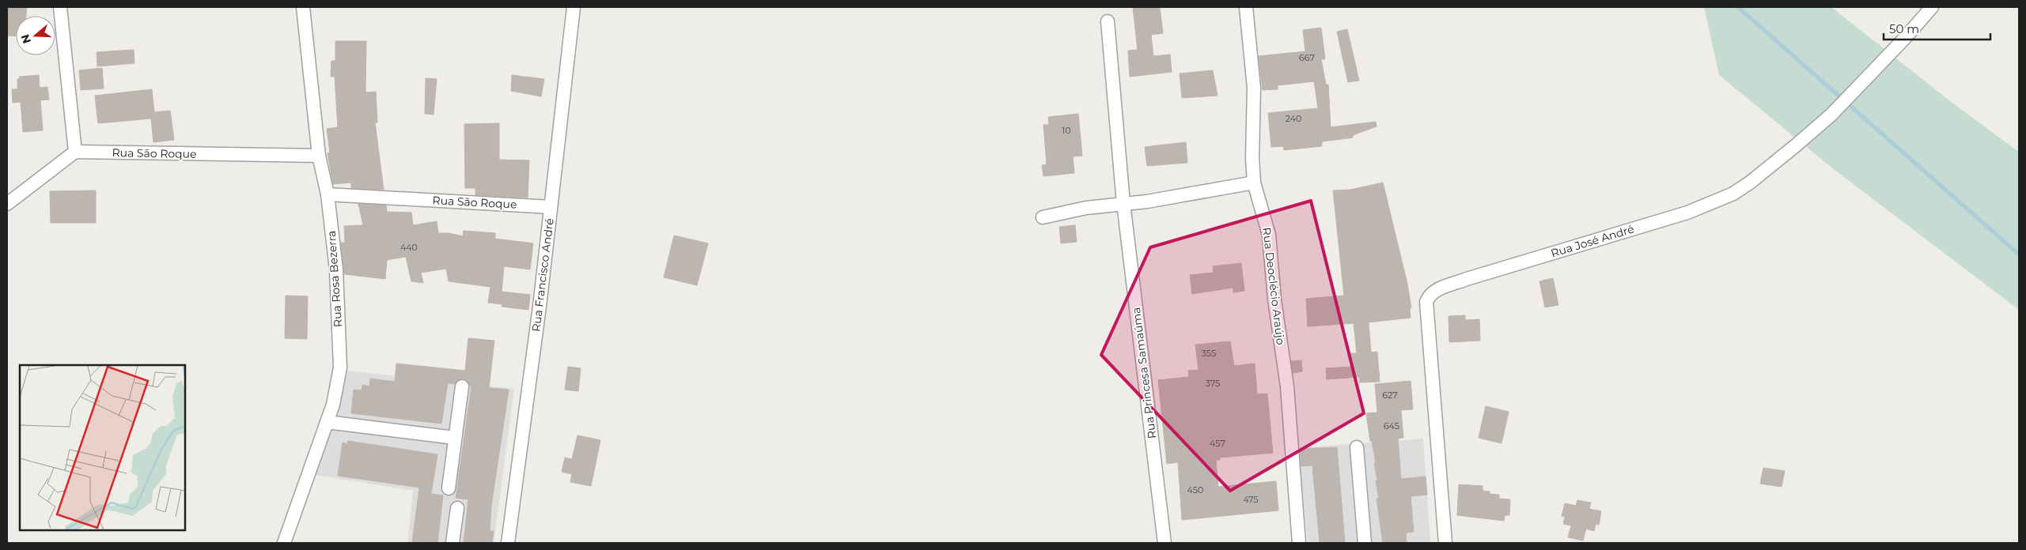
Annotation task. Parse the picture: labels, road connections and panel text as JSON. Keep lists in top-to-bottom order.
{
  "streets": {
    "street": [
      "Rua São Roque",
      "Rua José André",
      "Rua Francisco André",
      "Rua Rosa Bezerra",
      "Rua Deoclécio Araújo",
      "Rua Princesa Samaúma"
    ]
  },
  "crossings": [
    ["Rua São Roque", "Rua Francisco André"],
    ["Rua São Roque", "Rua Rosa Bezerra"]
  ],
  "house_numbers": [
    "667",
    "240",
    "10",
    "440",
    "355",
    "375",
    "627",
    "645",
    "457",
    "450",
    "475"
  ],
  "scale_bar": "50 m",
  "north": "left"
}
